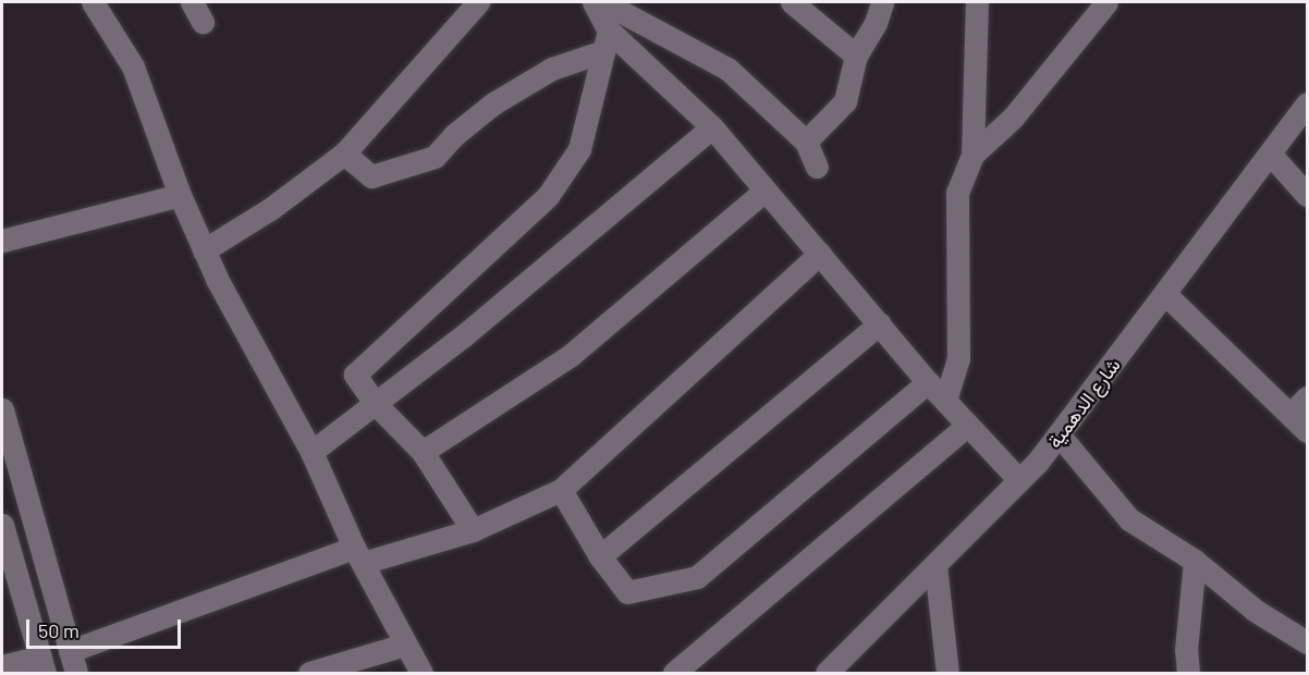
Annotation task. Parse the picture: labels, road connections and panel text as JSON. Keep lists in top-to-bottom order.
{
  "streets": {
    "street": ["شارع الدهمية"]
  },
  "scale_bar": "50 m"
}
